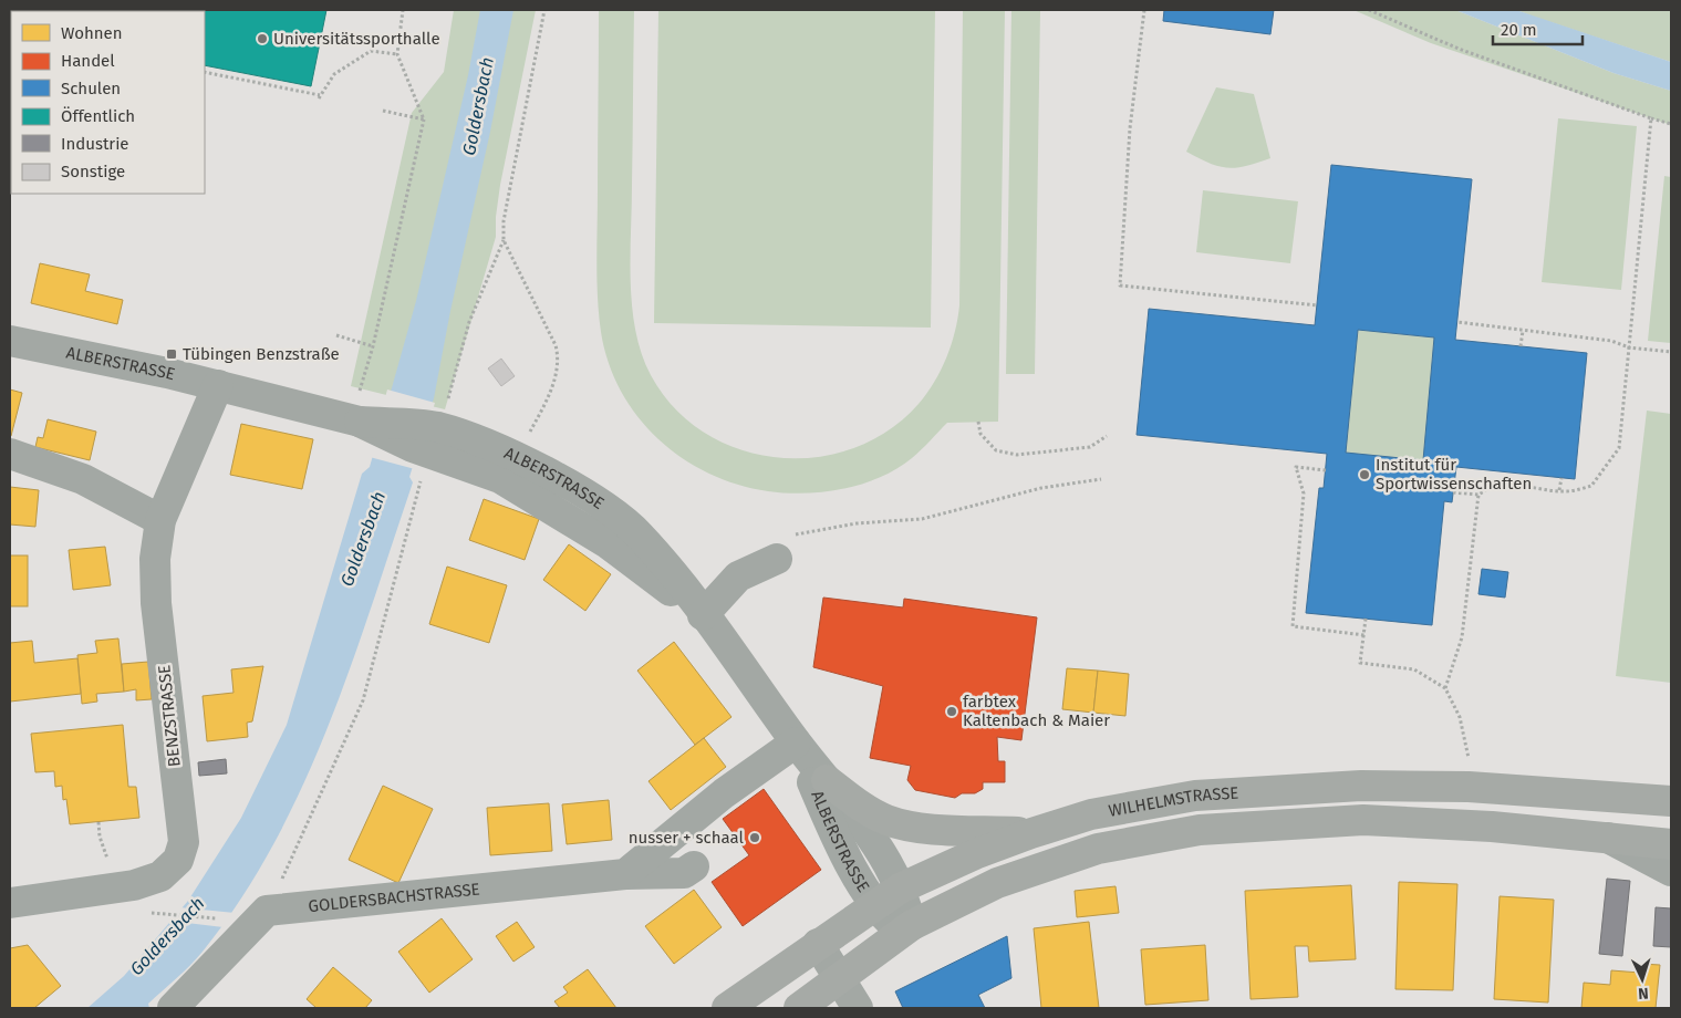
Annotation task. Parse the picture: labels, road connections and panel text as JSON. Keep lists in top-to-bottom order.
{
  "streets": {
    "main road": ["WILHELMSTRASSE"],
    "street": ["ALBERSTRASSE", "BENZSTRASSE", "GOLDERSBACHSTRASSE"]
  },
  "crossings": [
    ["ALBERSTRASSE", "BENZSTRASSE"],
    ["ALBERSTRASSE", "WILHELMSTRASSE"]
  ],
  "water": ["Goldersbach"],
  "places": {
    "other": [
      "Universitätssporthalle",
      "Institut für Sportwissenschaften",
      "farbtex Kaltenbach & Maier",
      "nusser + schaal"
    ],
    "transit": ["Tübingen Benzstraße"]
  },
  "legend": [
    "Wohnen",
    "Handel",
    "Schulen",
    "Öffentlich",
    "Industrie",
    "Sonstige"
  ],
  "scale_bar": "20 m",
  "north": "bottom"
}
